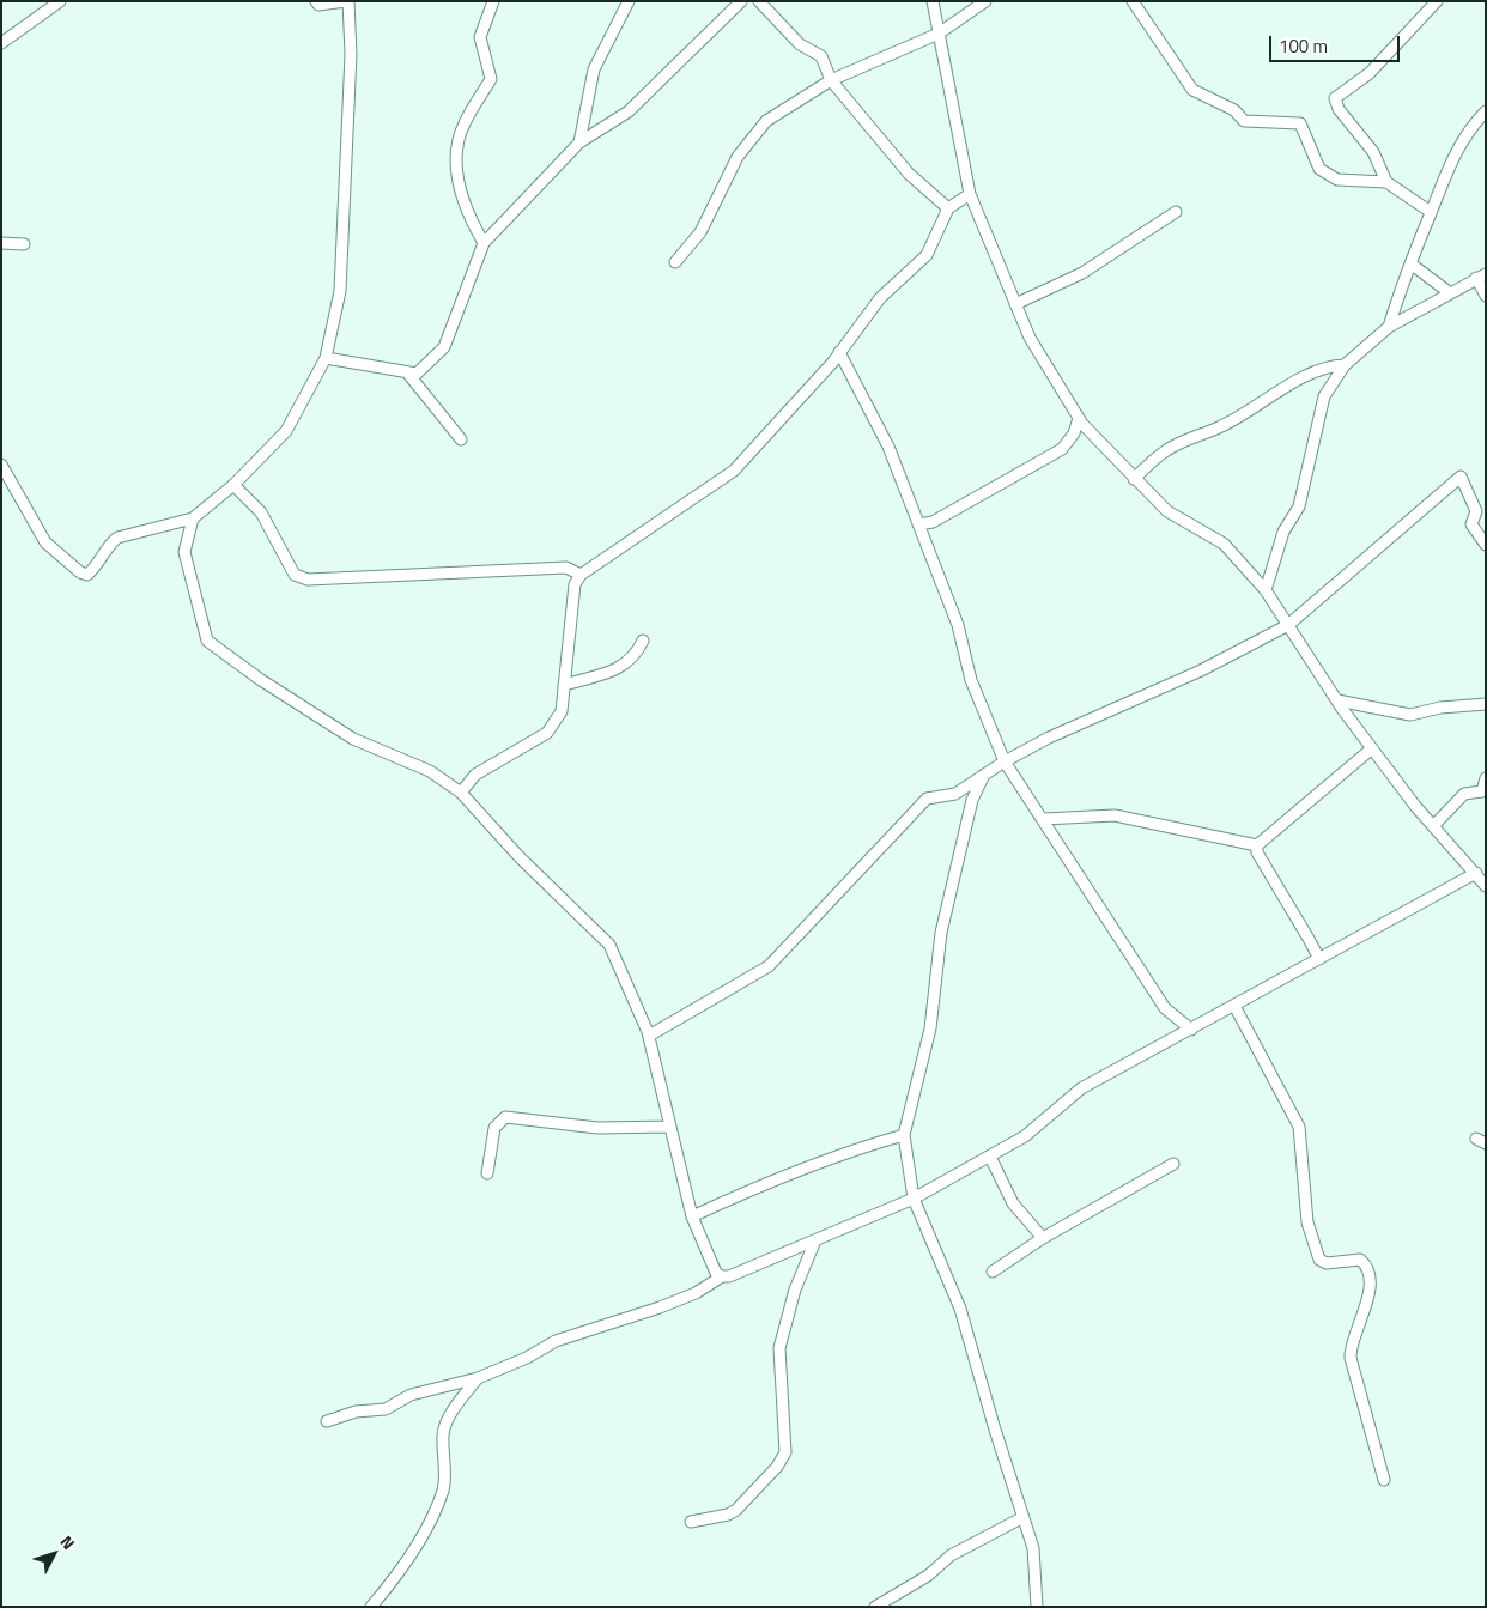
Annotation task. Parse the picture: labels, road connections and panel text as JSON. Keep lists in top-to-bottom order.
{
  "scale_bar": "100 m",
  "north": "top right"
}
